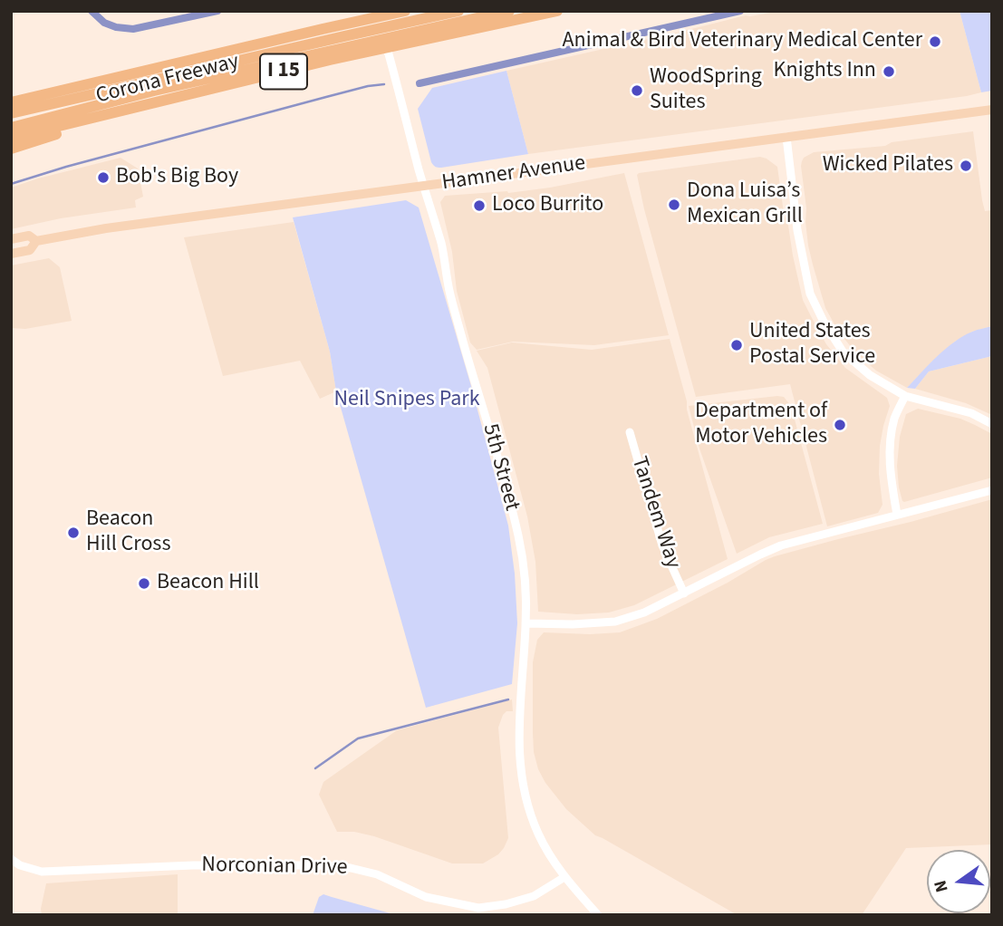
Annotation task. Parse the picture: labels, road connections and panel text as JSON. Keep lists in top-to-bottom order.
{
  "streets": {
    "highway": ["I 15", "Corona Freeway"],
    "main road": ["Hamner Avenue"],
    "street": ["5th Street", "Tandem Way", "Norconian Drive"]
  },
  "crossings": [
    ["Hamner Avenue", "5th Street"],
    ["5th Street", "Norconian Drive"]
  ],
  "parks": ["Neil Snipes Park"],
  "places": [
    "Animal & Bird Veterinary Medical Center",
    "Knights Inn",
    "WoodSpring Suites",
    "Wicked Pilates",
    "Bob's Big Boy",
    "Dona Luisa’s Mexican Grill",
    "Loco Burrito",
    "United States Postal Service",
    "Department of Motor Vehicles",
    "Beacon Hill Cross",
    "Beacon Hill"
  ],
  "north": "left"
}
